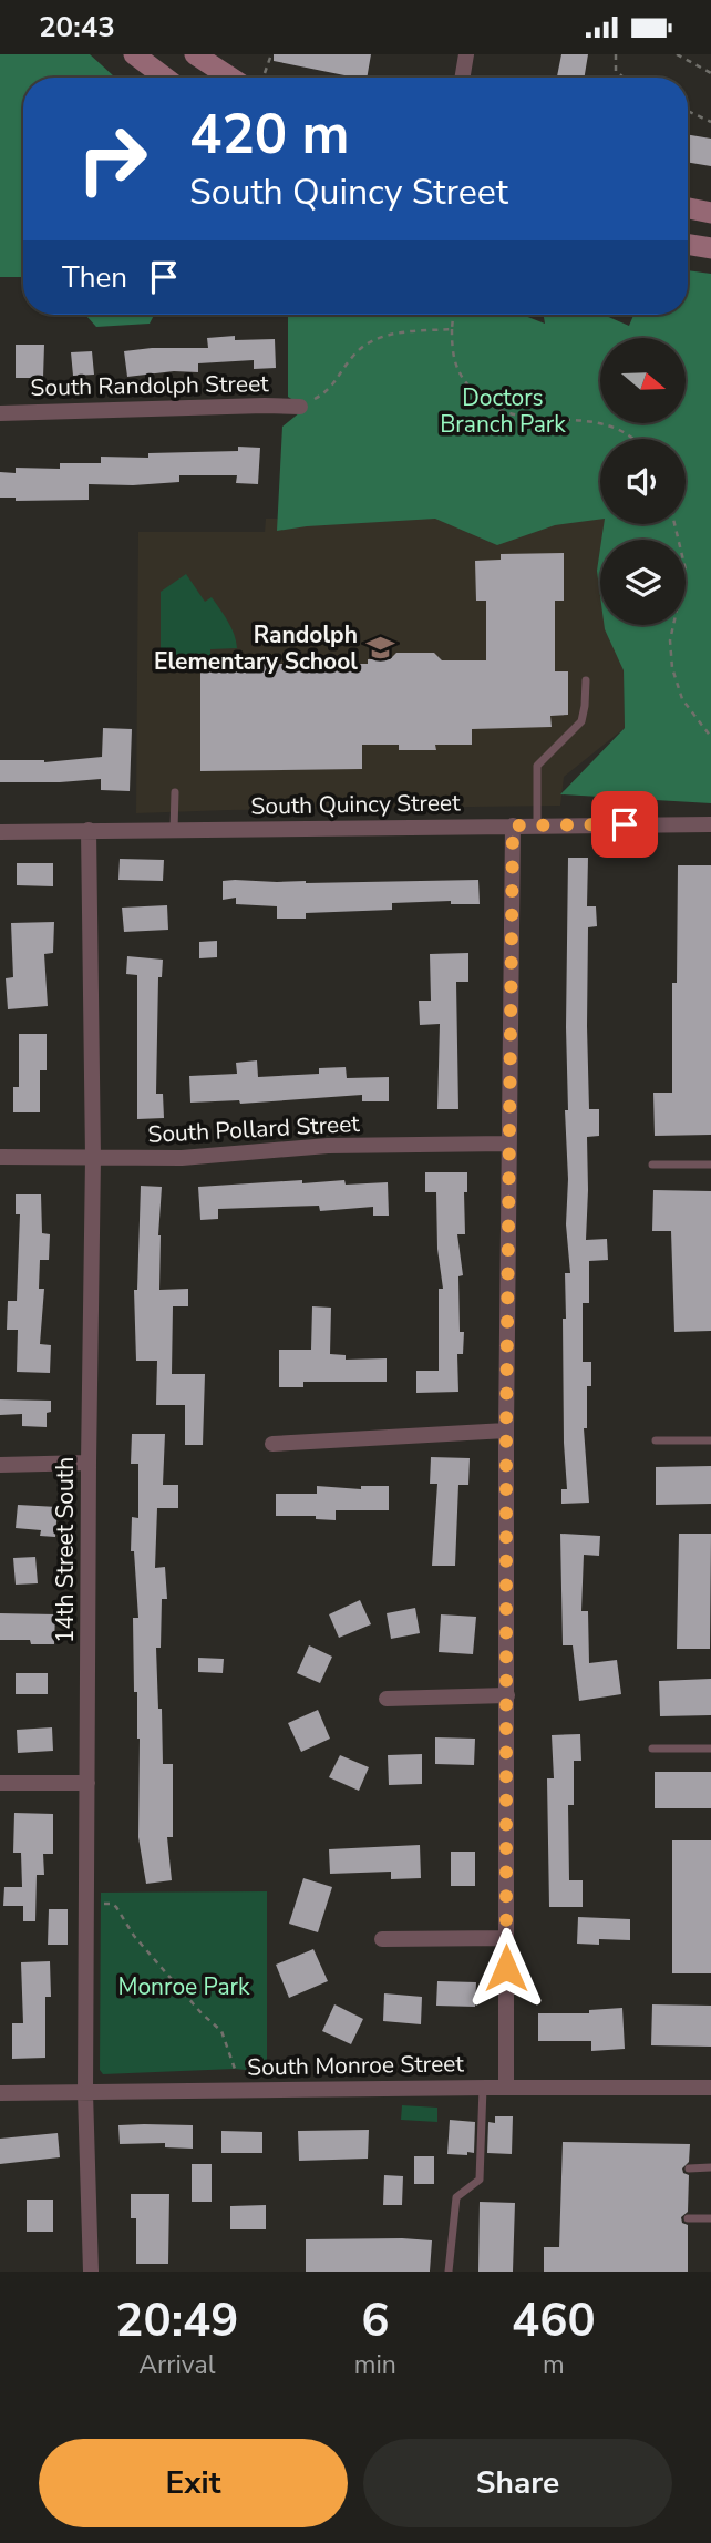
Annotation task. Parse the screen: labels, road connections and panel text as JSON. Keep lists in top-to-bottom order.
{
  "streets": {
    "street": [
      "South Randolph Street",
      "South Quincy Street",
      "South Pollard Street",
      "14th Street South",
      "South Monroe Street"
    ]
  },
  "crossings": [
    ["South Quincy Street", "14th Street South"],
    ["South Pollard Street", "14th Street South"],
    ["14th Street South", "South Monroe Street"]
  ],
  "parks": ["Doctors Branch Park", "Monroe Park"],
  "places": {
    "school or university": ["Randolph Elementary School"]
  },
  "north": "right",
  "page": {
    "status": "20:43",
    "turn": ["420 m", "South Quincy Street"],
    "then": "Then",
    "eta": [
      "20:49",
      "Arrival",
      "6",
      "min",
      "460",
      "m"
    ],
    "buttons": ["Exit", "Share"]
  }
}
